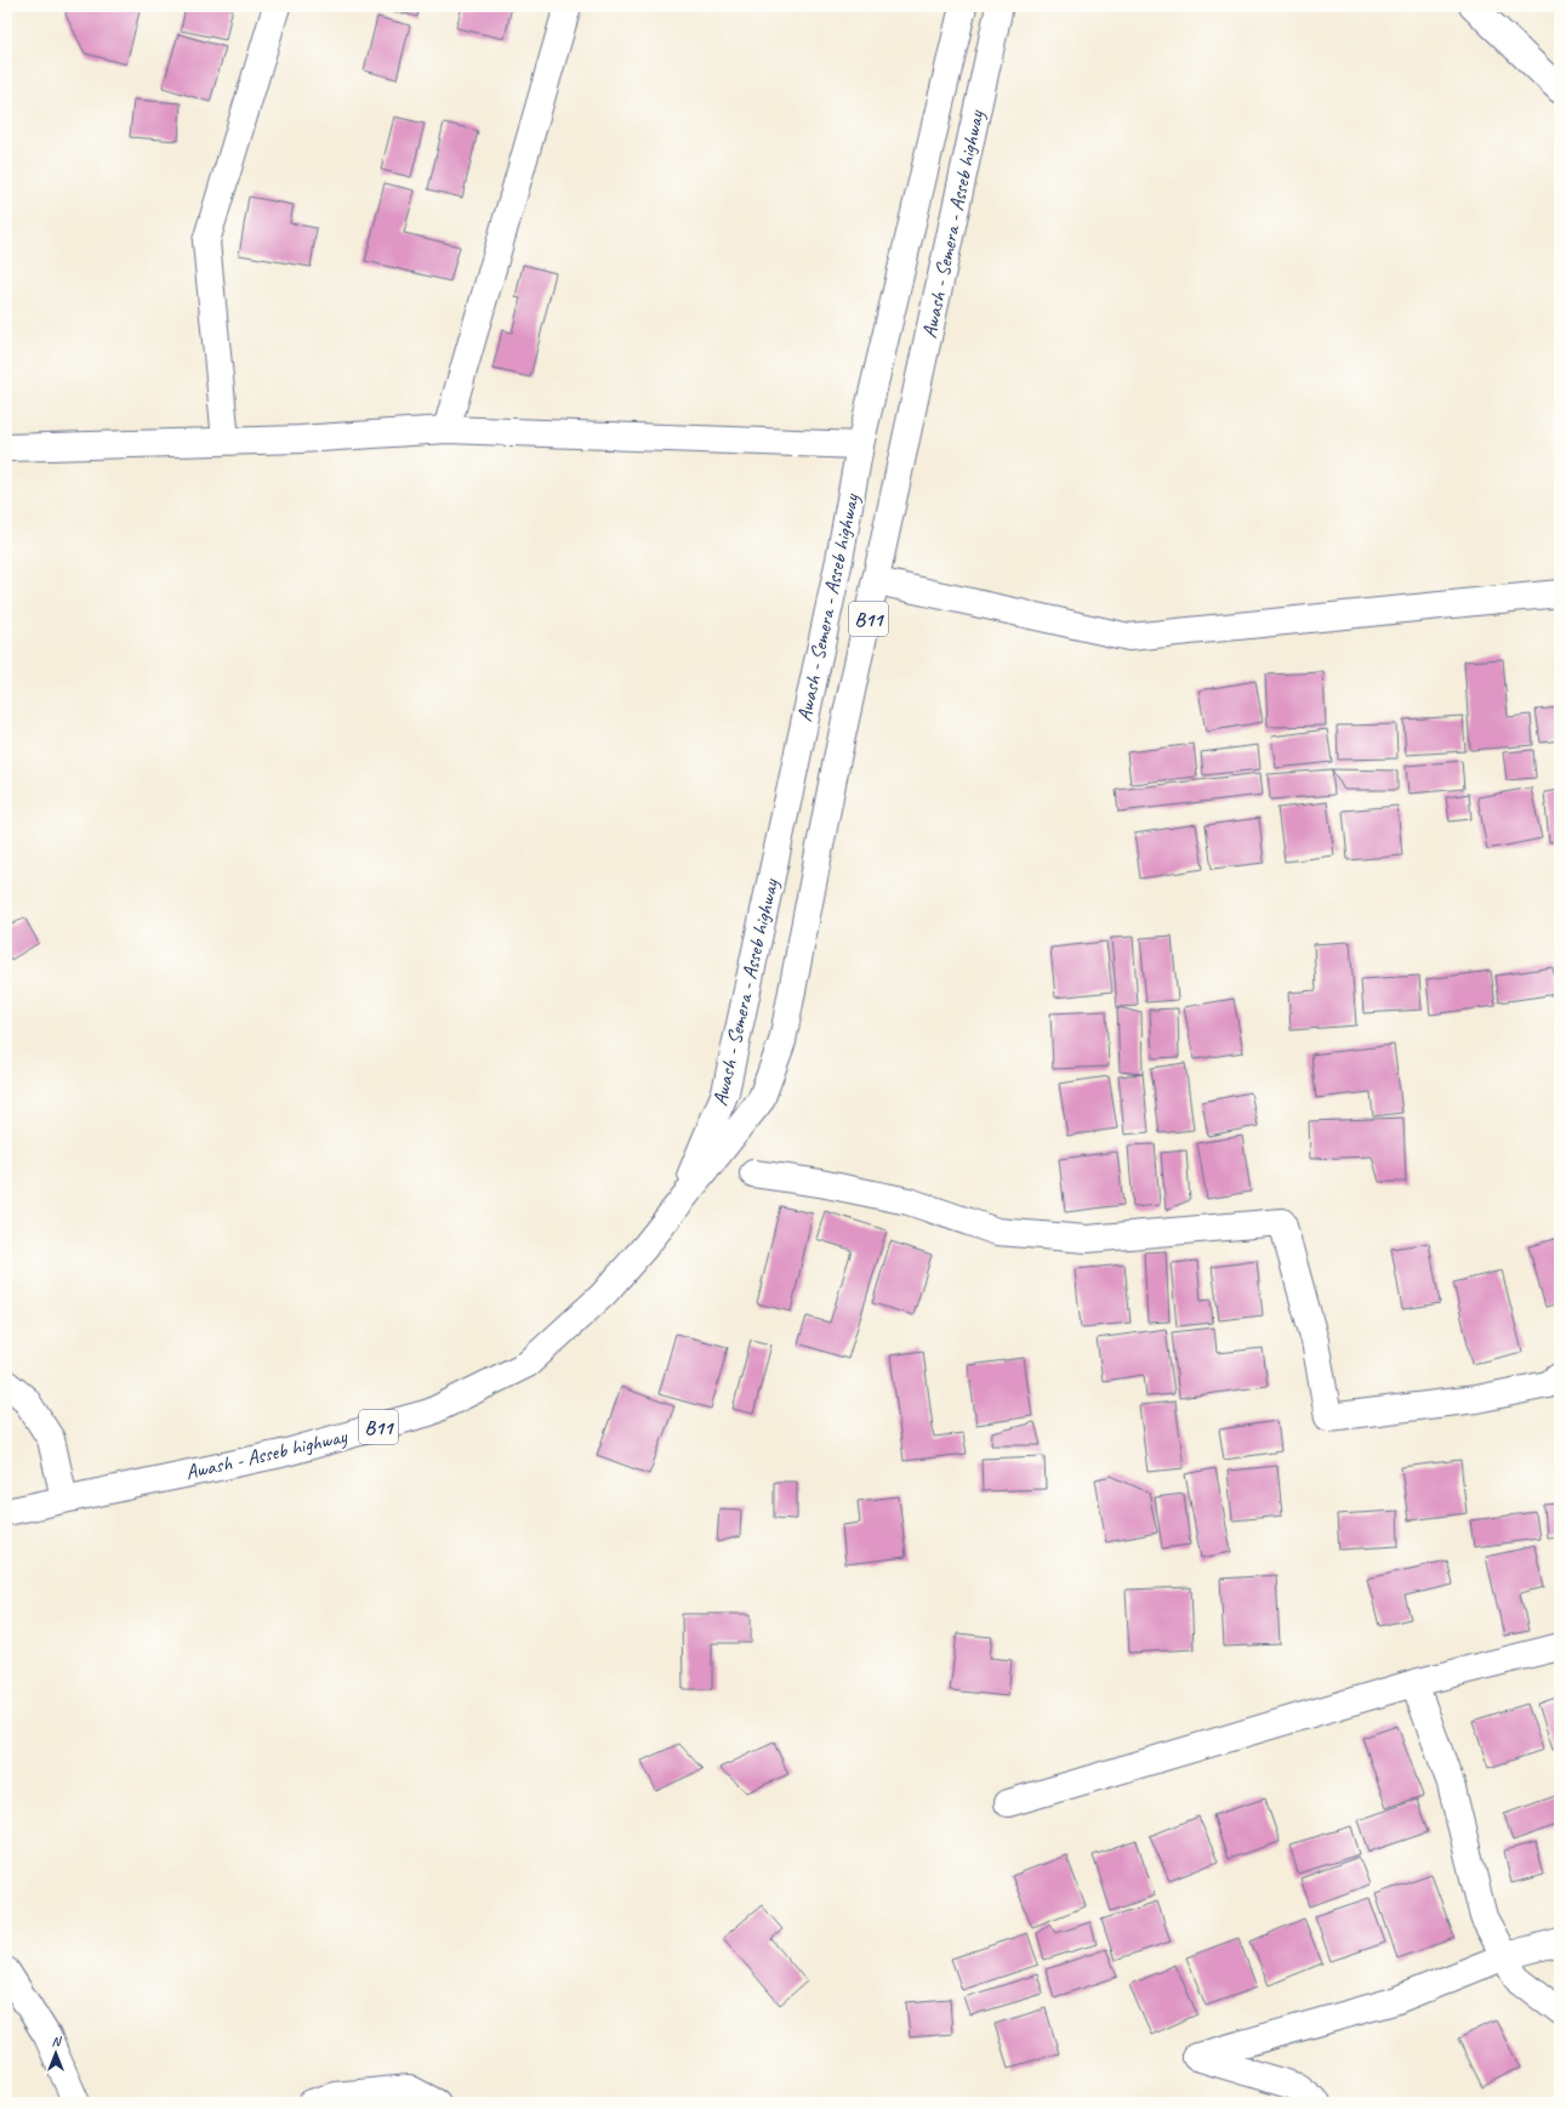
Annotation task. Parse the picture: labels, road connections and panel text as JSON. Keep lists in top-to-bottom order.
{
  "streets": {
    "main road": ["Awash - Semera - Asseb highway", "B11", "Awash - Asseb highway"]
  },
  "crossings": [
    ["Awash - Semera - Asseb highway", "Awash - Asseb highway"]
  ],
  "north": "top"
}
